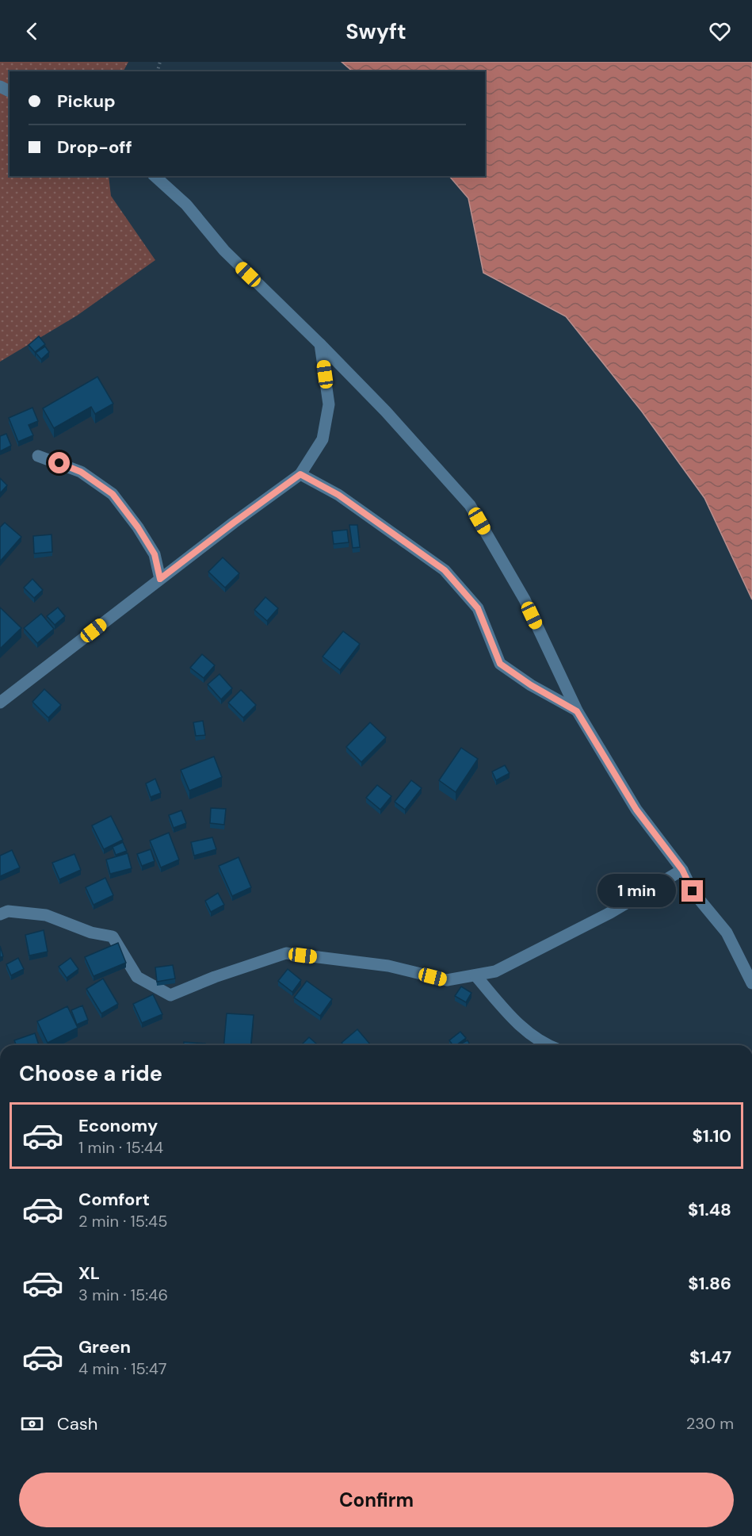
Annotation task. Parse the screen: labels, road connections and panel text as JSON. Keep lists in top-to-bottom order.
{
  "page": {
    "header": "Swyft",
    "banner": ["Pickup", "Drop-off"],
    "bubble": "1 min",
    "heading": "Choose a ride",
    "list": [
      {
        "name": "Economy",
        "note": "1 min · 15:44",
        "value": "$1.10"
      },
      {
        "name": "Comfort",
        "note": "2 min · 15:45",
        "value": "$1.48"
      },
      {
        "name": "XL",
        "note": "3 min · 15:46",
        "value": "$1.86"
      },
      {
        "name": "Green",
        "note": "4 min · 15:47",
        "value": "$1.47"
      }
    ],
    "pay": ["Cash", "230 m"],
    "buttons": "Confirm"
  }
}
